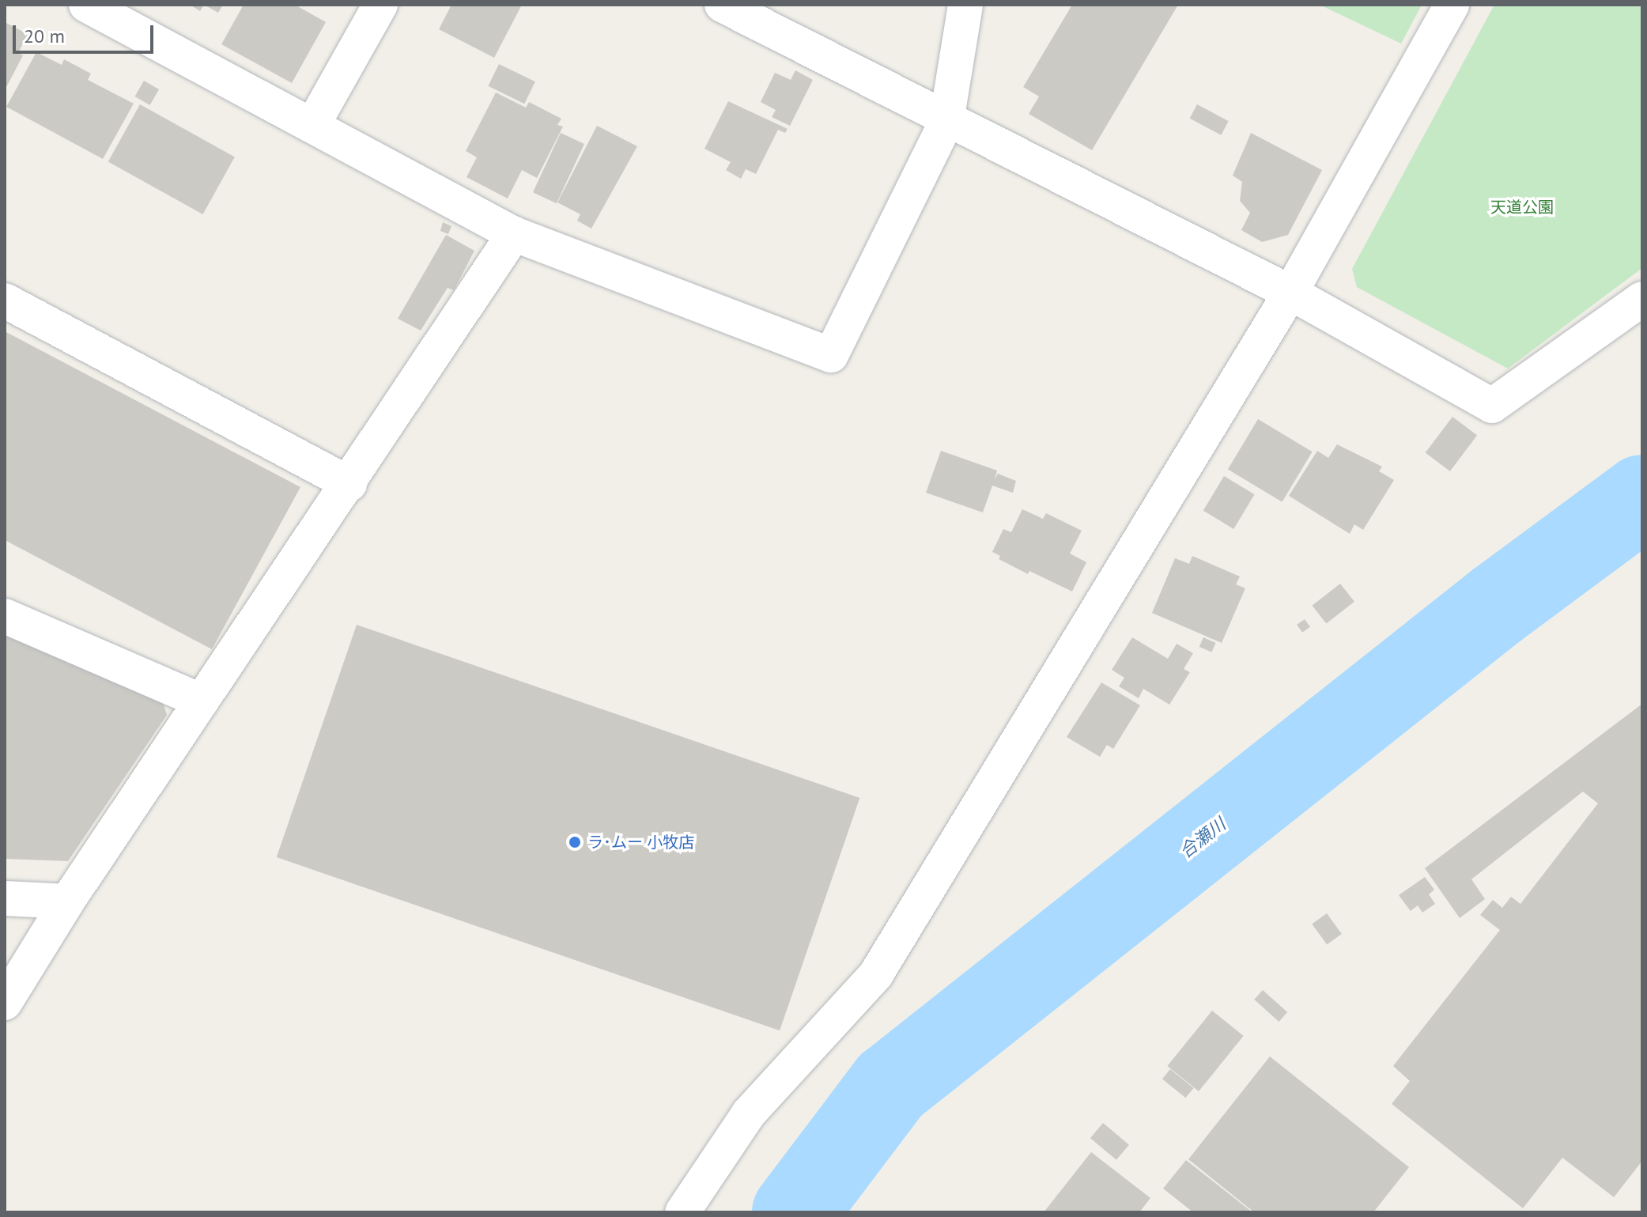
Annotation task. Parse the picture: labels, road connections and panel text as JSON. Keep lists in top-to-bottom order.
{
  "water": ["合瀬川"],
  "parks": ["天道公園"],
  "places": ["ラ･ムー 小牧店"],
  "scale_bar": "20 m"
}
